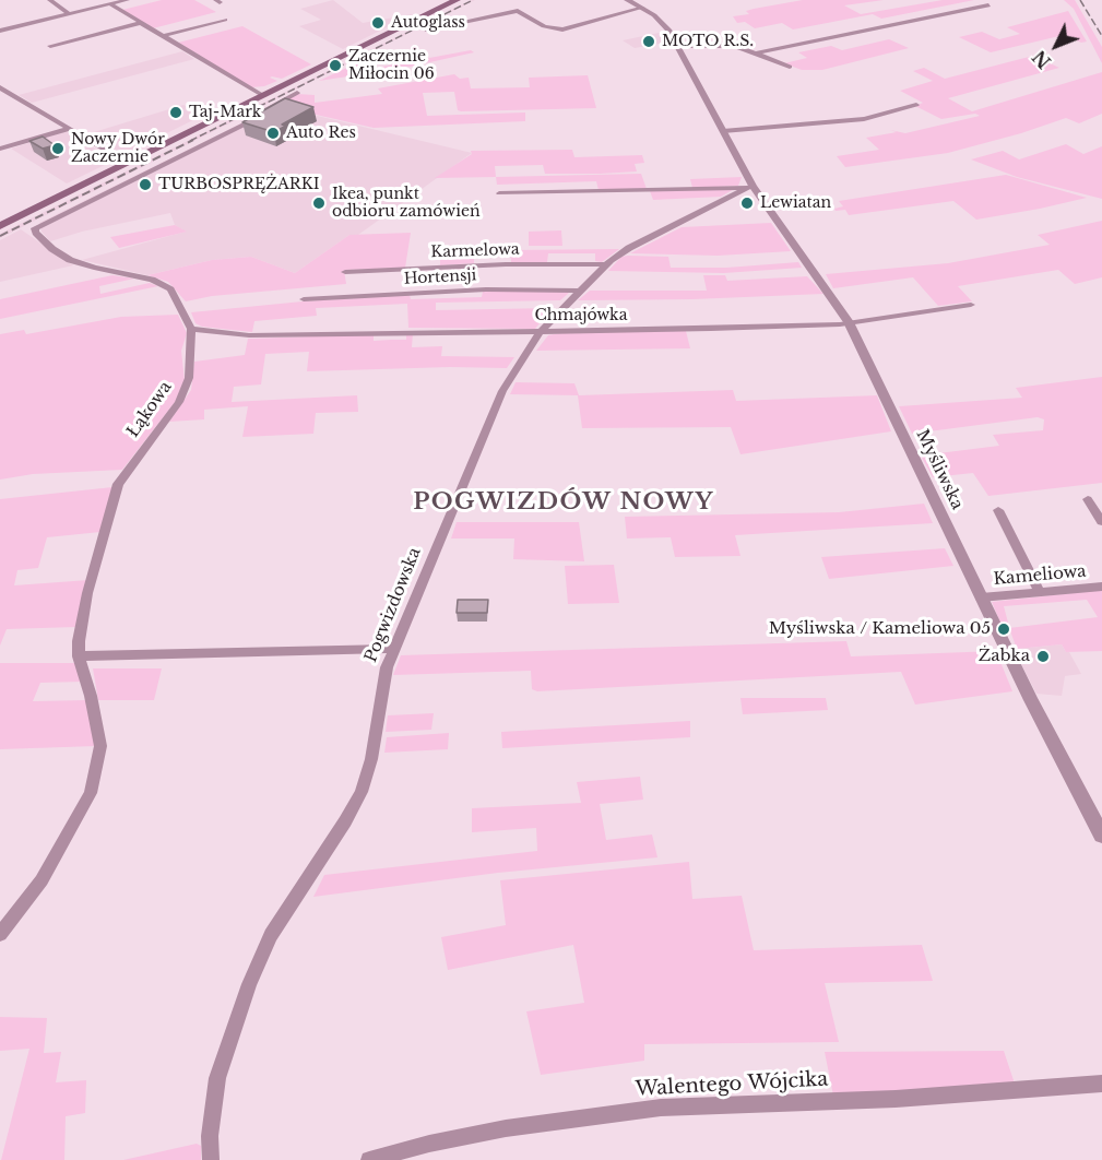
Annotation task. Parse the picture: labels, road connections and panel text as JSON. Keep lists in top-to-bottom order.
{
  "streets": {
    "street": [
      "Karmelowa",
      "Hortensji",
      "Chmajówka",
      "Łąkowa",
      "Myśliwska",
      "Kameliowa",
      "Pogwizdowska",
      "Walentego Wójcika"
    ]
  },
  "crossings": [
    ["Karmelowa", "Pogwizdowska"],
    ["Hortensji", "Pogwizdowska"],
    ["Chmajówka", "Łąkowa"],
    ["Chmajówka", "Myśliwska"],
    ["Chmajówka", "Pogwizdowska"],
    ["Myśliwska", "Kameliowa"],
    ["Myśliwska", "Pogwizdowska"]
  ],
  "districts": ["POGWIZDÓW NOWY"],
  "places": [
    "Autoglass",
    "MOTO R.S.",
    "Zaczernie Miłocin 06",
    "Taj-Mark",
    "Auto Res",
    "Nowy Dwór Zaczernie",
    "TURBOSPRĘŻARKI",
    "Ikea, punkt odbioru zamówień",
    "Lewiatan",
    "Myśliwska / Kameliowa 05",
    "Żabka"
  ],
  "north": "bottom left"
}
